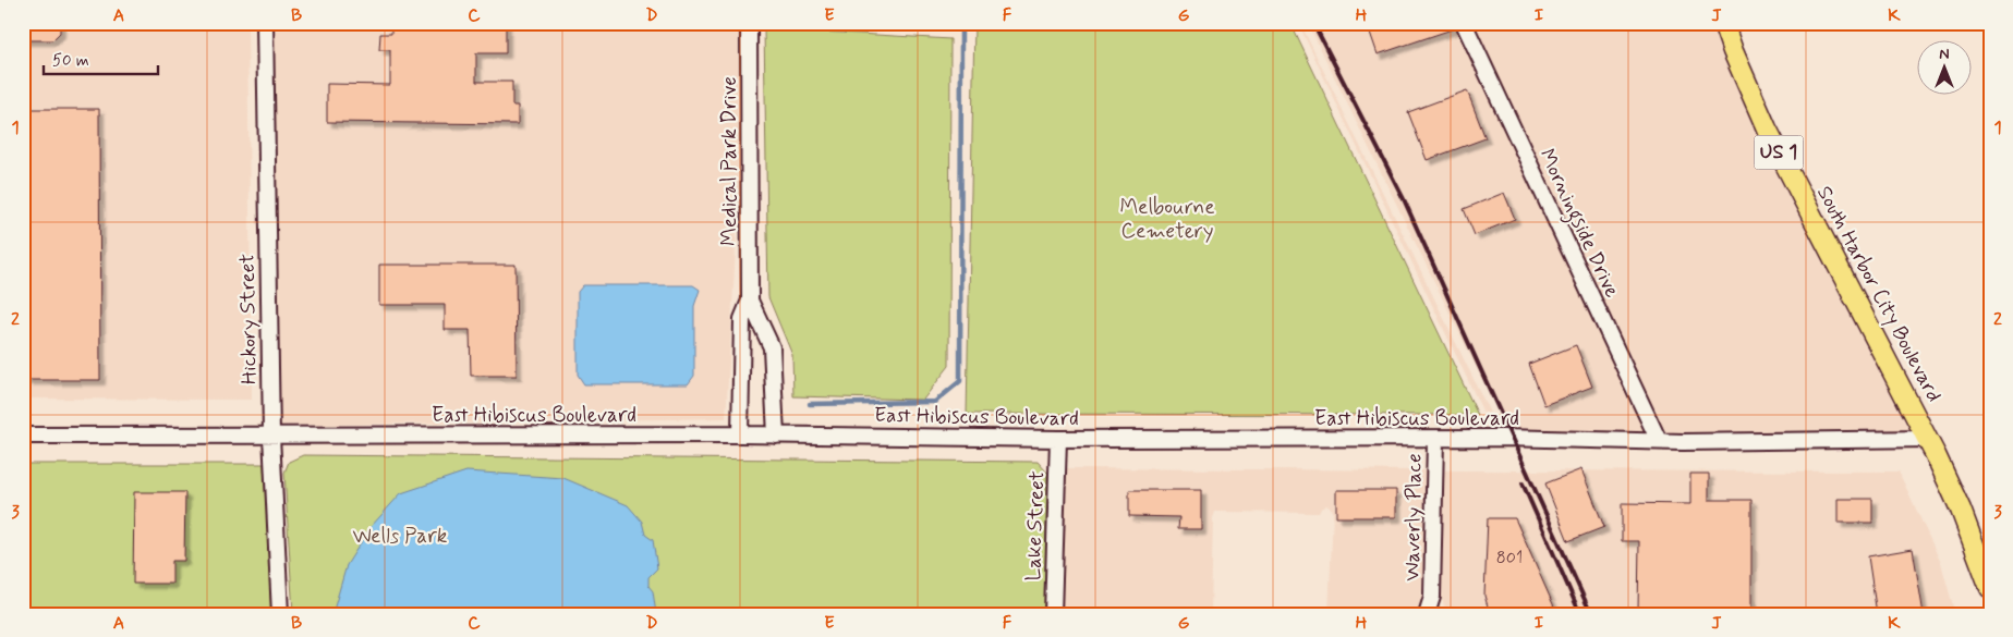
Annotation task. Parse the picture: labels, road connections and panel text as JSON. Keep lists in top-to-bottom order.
{
  "streets": {
    "main road": ["US 1", "South Harbor City Boulevard"],
    "street": [
      "Medical Park Drive",
      "Morningside Drive",
      "Hickory Street",
      "East Hibiscus Boulevard",
      "Waverly Place",
      "Lake Street"
    ]
  },
  "crossings": [
    ["Medical Park Drive", "East Hibiscus Boulevard"],
    ["Morningside Drive", "East Hibiscus Boulevard"],
    ["South Harbor City Boulevard", "East Hibiscus Boulevard"],
    ["Hickory Street", "East Hibiscus Boulevard"],
    ["East Hibiscus Boulevard", "Waverly Place"],
    ["East Hibiscus Boulevard", "Lake Street"]
  ],
  "parks": ["Melbourne Cemetery", "Wells Park"],
  "house_numbers": ["801"],
  "scale_bar": "50 m",
  "north": "top",
  "grid": {
    "columns": [
      "A",
      "B",
      "C",
      "D",
      "E",
      "F",
      "G",
      "H",
      "I",
      "J",
      "K"
    ],
    "rows": ["1", "2", "3"]
  }
}
